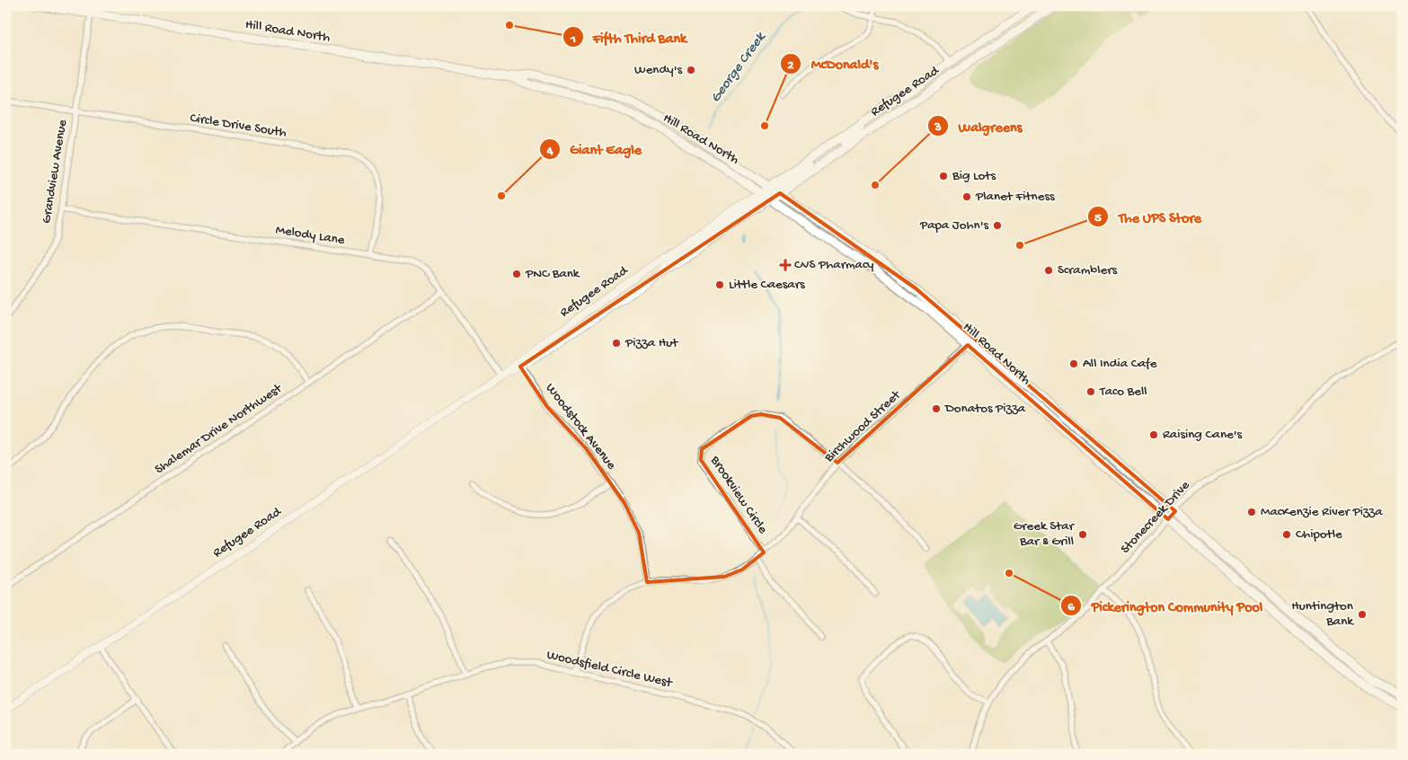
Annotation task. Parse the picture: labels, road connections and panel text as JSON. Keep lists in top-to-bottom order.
{
  "streets": {
    "main road": ["Hill Road North", "Refugee Road"],
    "street": [
      "Circle Drive South",
      "Grandview Avenue",
      "Melody Lane",
      "Woodstock Avenue",
      "Birchwood Street",
      "Shalemar Drive Northwest",
      "Brookview Circle",
      "Stonecreek Drive",
      "Woodsfield Circle West"
    ]
  },
  "crossings": [
    ["Hill Road North", "Refugee Road"],
    ["Hill Road North", "Grandview Avenue"],
    ["Hill Road North", "Birchwood Street"],
    ["Hill Road North", "Stonecreek Drive"],
    ["Refugee Road", "Melody Lane"],
    ["Refugee Road", "Woodstock Avenue"],
    ["Circle Drive South", "Grandview Avenue"],
    ["Circle Drive South", "Melody Lane"],
    ["Grandview Avenue", "Melody Lane"],
    ["Melody Lane", "Shalemar Drive Northwest"],
    ["Woodstock Avenue", "Birchwood Street"],
    ["Birchwood Street", "Brookview Circle"],
    ["Birchwood Street", "Woodsfield Circle West"]
  ],
  "water": ["George Creek"],
  "places": {
    "other": [
      "Fifth Third Bank",
      "Wendy's",
      "McDonald's",
      "Big Lots",
      "Walgreens",
      "Giant Eagle",
      "Planet Fitness",
      "Papa John's",
      "The UPS Store",
      "Scramblers",
      "PNC Bank",
      "Little Caesars",
      "Pizza Hut",
      "All India Cafe",
      "Taco Bell",
      "Donatos Pizza",
      "Raising Cane's",
      "MacKenzie River Pizza",
      "Greek Star Bar & Grill",
      "Chipotle",
      "Pickerington Community Pool",
      "Huntington Bank"
    ],
    "health": ["CVS Pharmacy"]
  }
}
